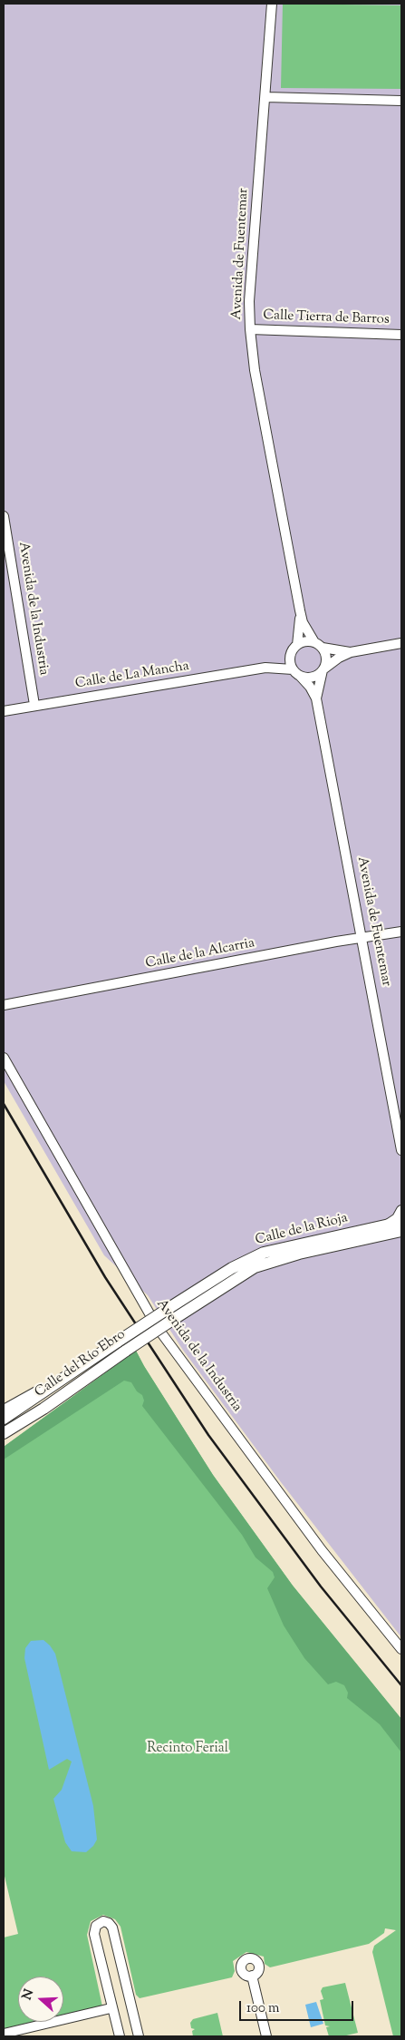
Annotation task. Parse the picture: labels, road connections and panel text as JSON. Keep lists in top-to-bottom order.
{
  "streets": {
    "main road": ["Calle de la Rioja", "Calle del Río Ebro"],
    "street": [
      "Avenida de Fuentemar",
      "Calle Tierra de Barros",
      "Avenida de la Industria",
      "Calle de La Mancha",
      "Calle de la Alcarria"
    ]
  },
  "crossings": [
    ["Avenida de Fuentemar", "Calle Tierra de Barros"],
    ["Avenida de Fuentemar", "Calle de La Mancha"],
    ["Avenida de Fuentemar", "Calle de la Alcarria"],
    ["Avenida de la Industria", "Calle de La Mancha"],
    ["Calle de la Rioja", "Calle del Río Ebro"]
  ],
  "parks": ["Recinto Ferial"],
  "scale_bar": "100 m",
  "north": "left"
}
